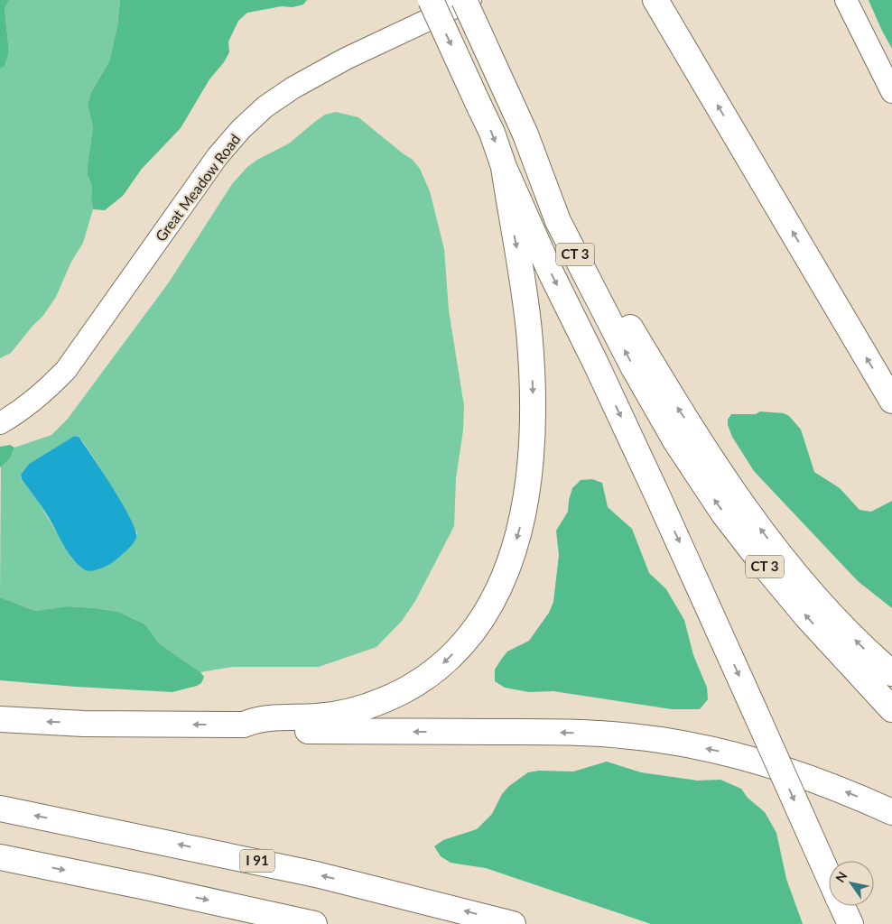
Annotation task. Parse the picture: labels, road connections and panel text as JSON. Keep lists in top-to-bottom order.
{
  "streets": {
    "highway": ["CT 3", "I 91"],
    "street": ["Great Meadow Road"]
  },
  "north": "top left"
}
